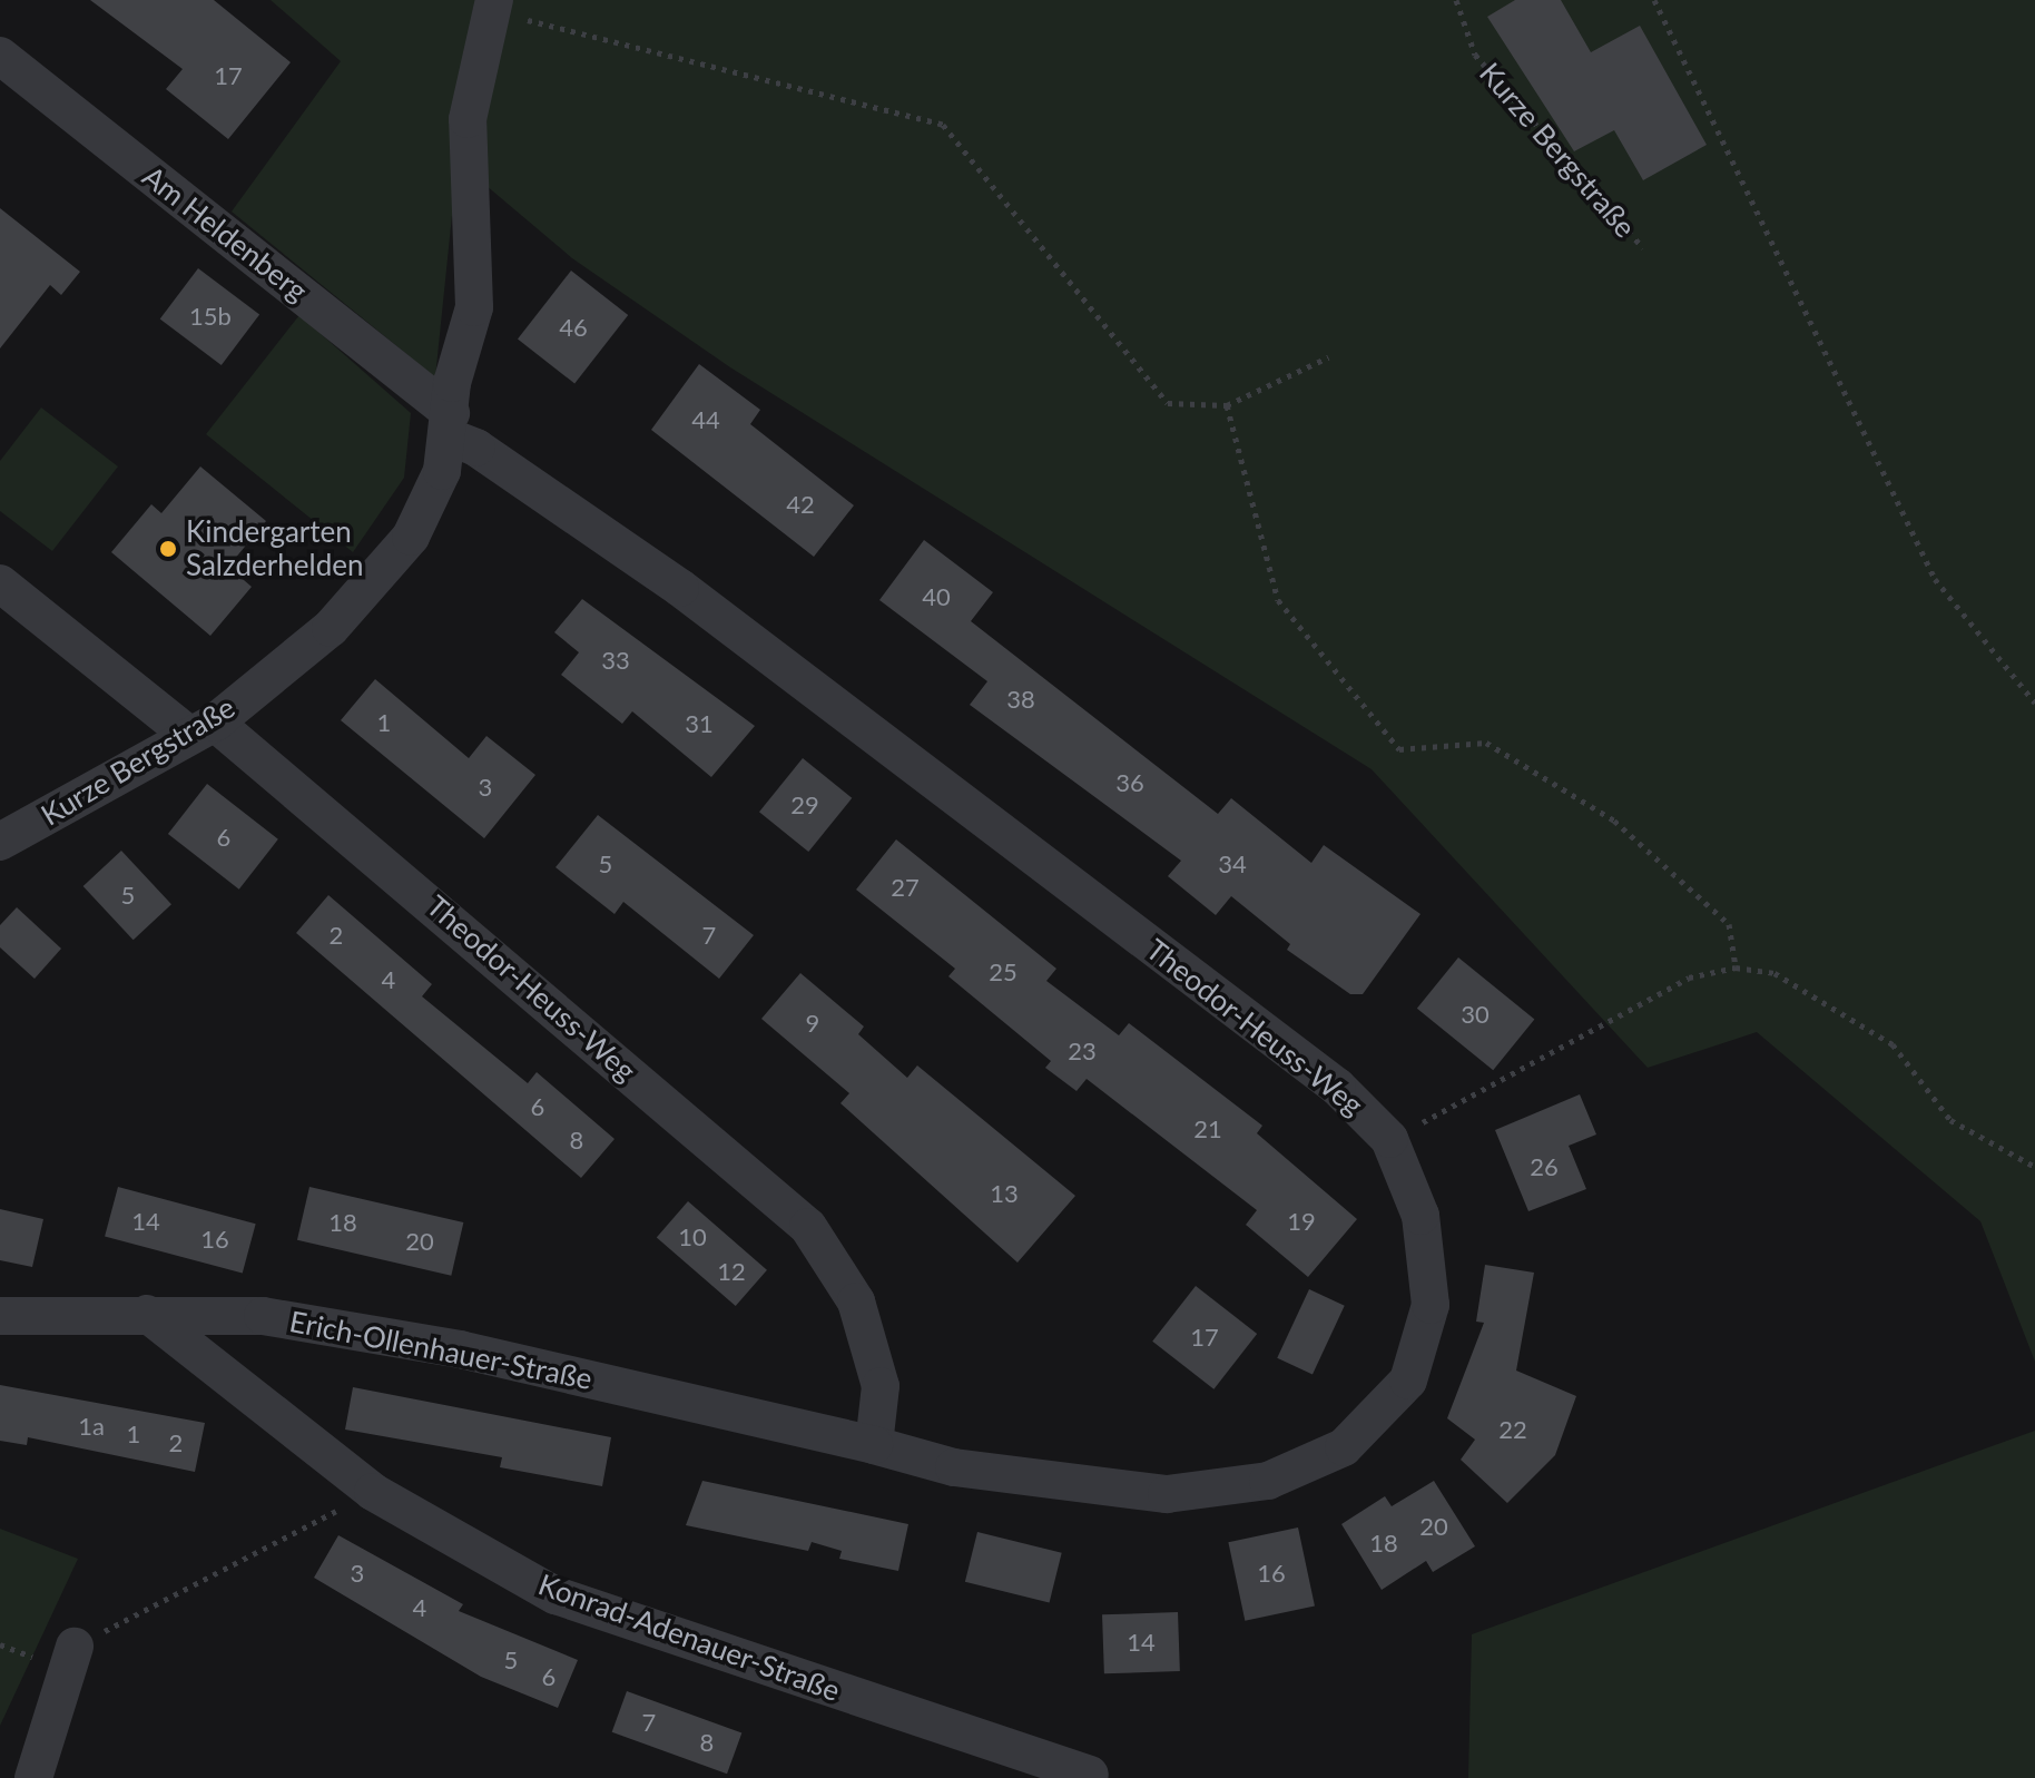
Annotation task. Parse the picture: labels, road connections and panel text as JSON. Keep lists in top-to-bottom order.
{
  "streets": {
    "street": [
      "Kurze Bergstraße",
      "Am Heldenberg",
      "Theodor-Heuss-Weg",
      "Erich-Ollenhauer-Straße",
      "Konrad-Adenauer-Straße"
    ]
  },
  "crossings": [
    ["Kurze Bergstraße", "Am Heldenberg"],
    ["Kurze Bergstraße", "Theodor-Heuss-Weg"],
    ["Am Heldenberg", "Theodor-Heuss-Weg"],
    ["Theodor-Heuss-Weg", "Erich-Ollenhauer-Straße"],
    ["Erich-Ollenhauer-Straße", "Konrad-Adenauer-Straße"]
  ],
  "places": ["Kindergarten Salzderhelden"],
  "house_numbers": [
    "17",
    "15b",
    "46",
    "44",
    "42",
    "40",
    "33",
    "38",
    "1",
    "31",
    "36",
    "3",
    "29",
    "6",
    "5",
    "34",
    "27",
    "5",
    "2",
    "7",
    "25",
    "4",
    "30",
    "9",
    "23",
    "6",
    "21",
    "8",
    "26",
    "13",
    "14",
    "19",
    "18",
    "10",
    "16",
    "20",
    "12",
    "17",
    "1a",
    "22",
    "1",
    "2",
    "20",
    "18",
    "3",
    "16",
    "4",
    "14",
    "5",
    "6",
    "7",
    "8"
  ]
}
